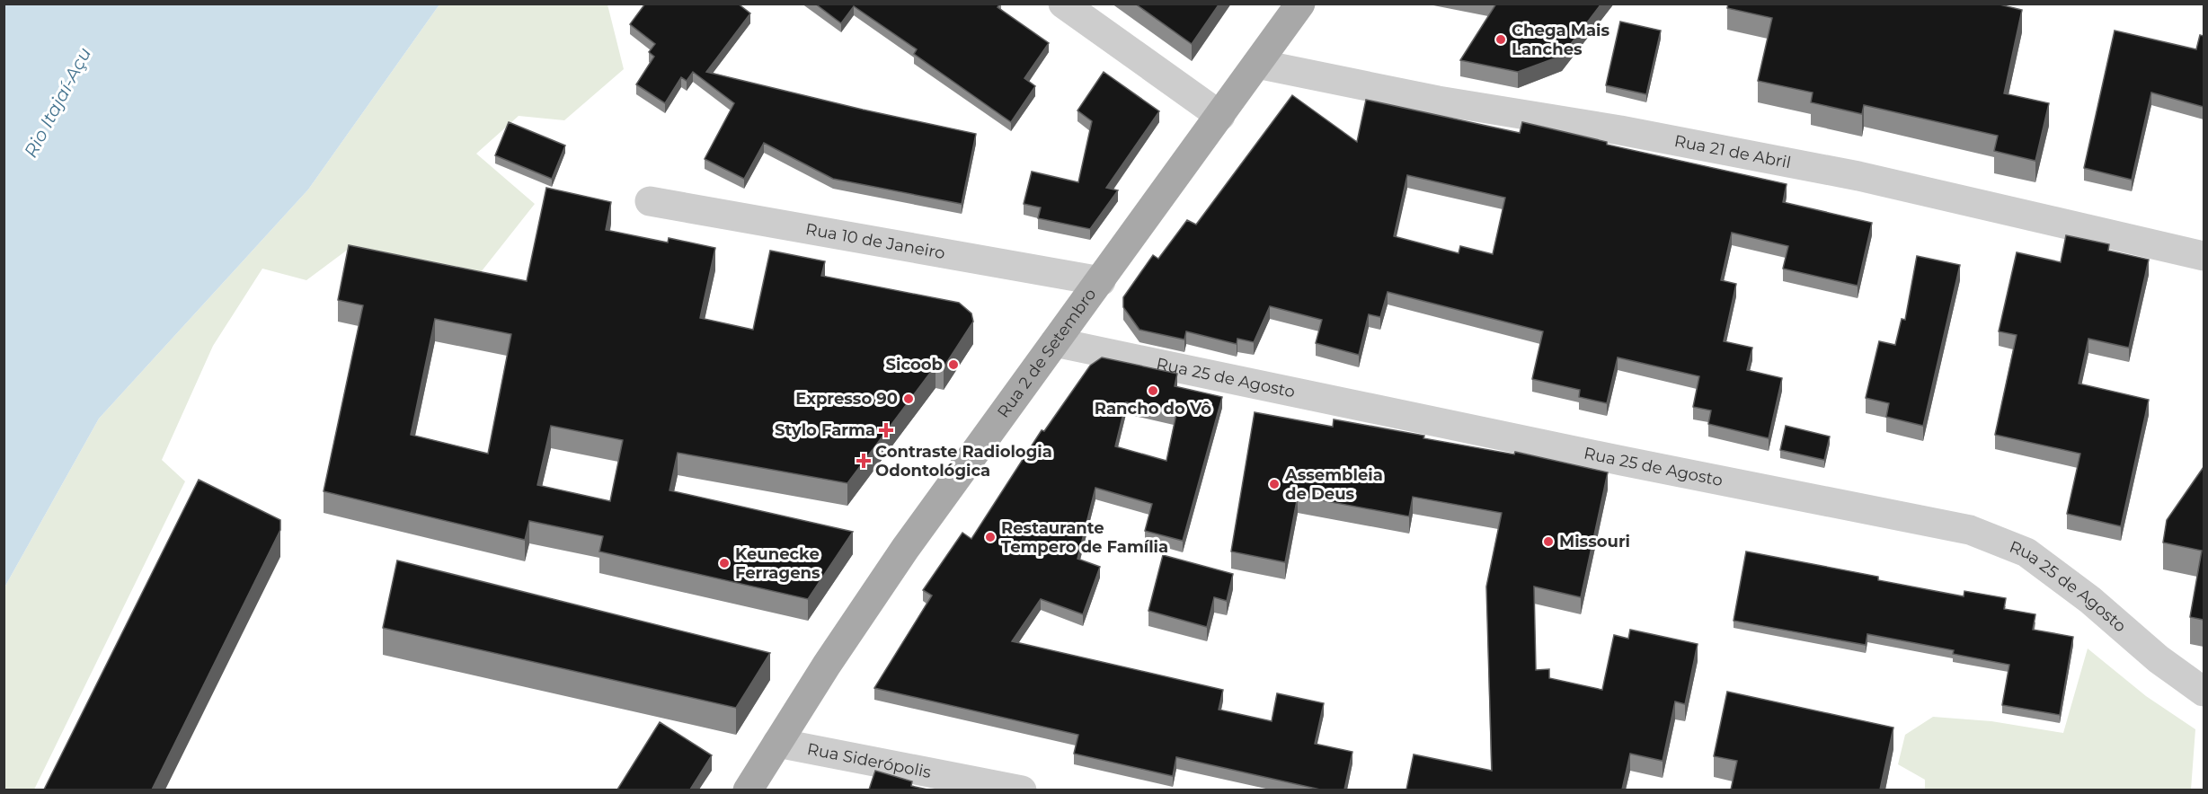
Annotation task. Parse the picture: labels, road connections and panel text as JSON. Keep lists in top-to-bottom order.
{
  "streets": {
    "main road": ["Rua 2 de Setembro"],
    "street": [
      "Rua 21 de Abril",
      "Rua 10 de Janeiro",
      "Rua 25 de Agosto",
      "Rua Siderópolis"
    ]
  },
  "crossings": [
    ["Rua 21 de Abril", "Rua 2 de Setembro"],
    ["Rua 10 de Janeiro", "Rua 2 de Setembro"],
    ["Rua 2 de Setembro", "Rua 25 de Agosto"],
    ["Rua 2 de Setembro", "Rua Siderópolis"]
  ],
  "water": ["Rio Itajaí-Açu"],
  "places": {
    "other": [
      "Chega Mais Lanches",
      "Sicoob",
      "Rancho do Vô",
      "Expresso 90",
      "Assembleia de Deus",
      "Restaurante Tempero de Família",
      "Missouri",
      "Keunecke Ferragens"
    ],
    "health": ["Stylo Farma", "Contraste Radiologia Odontológica"]
  }
}
